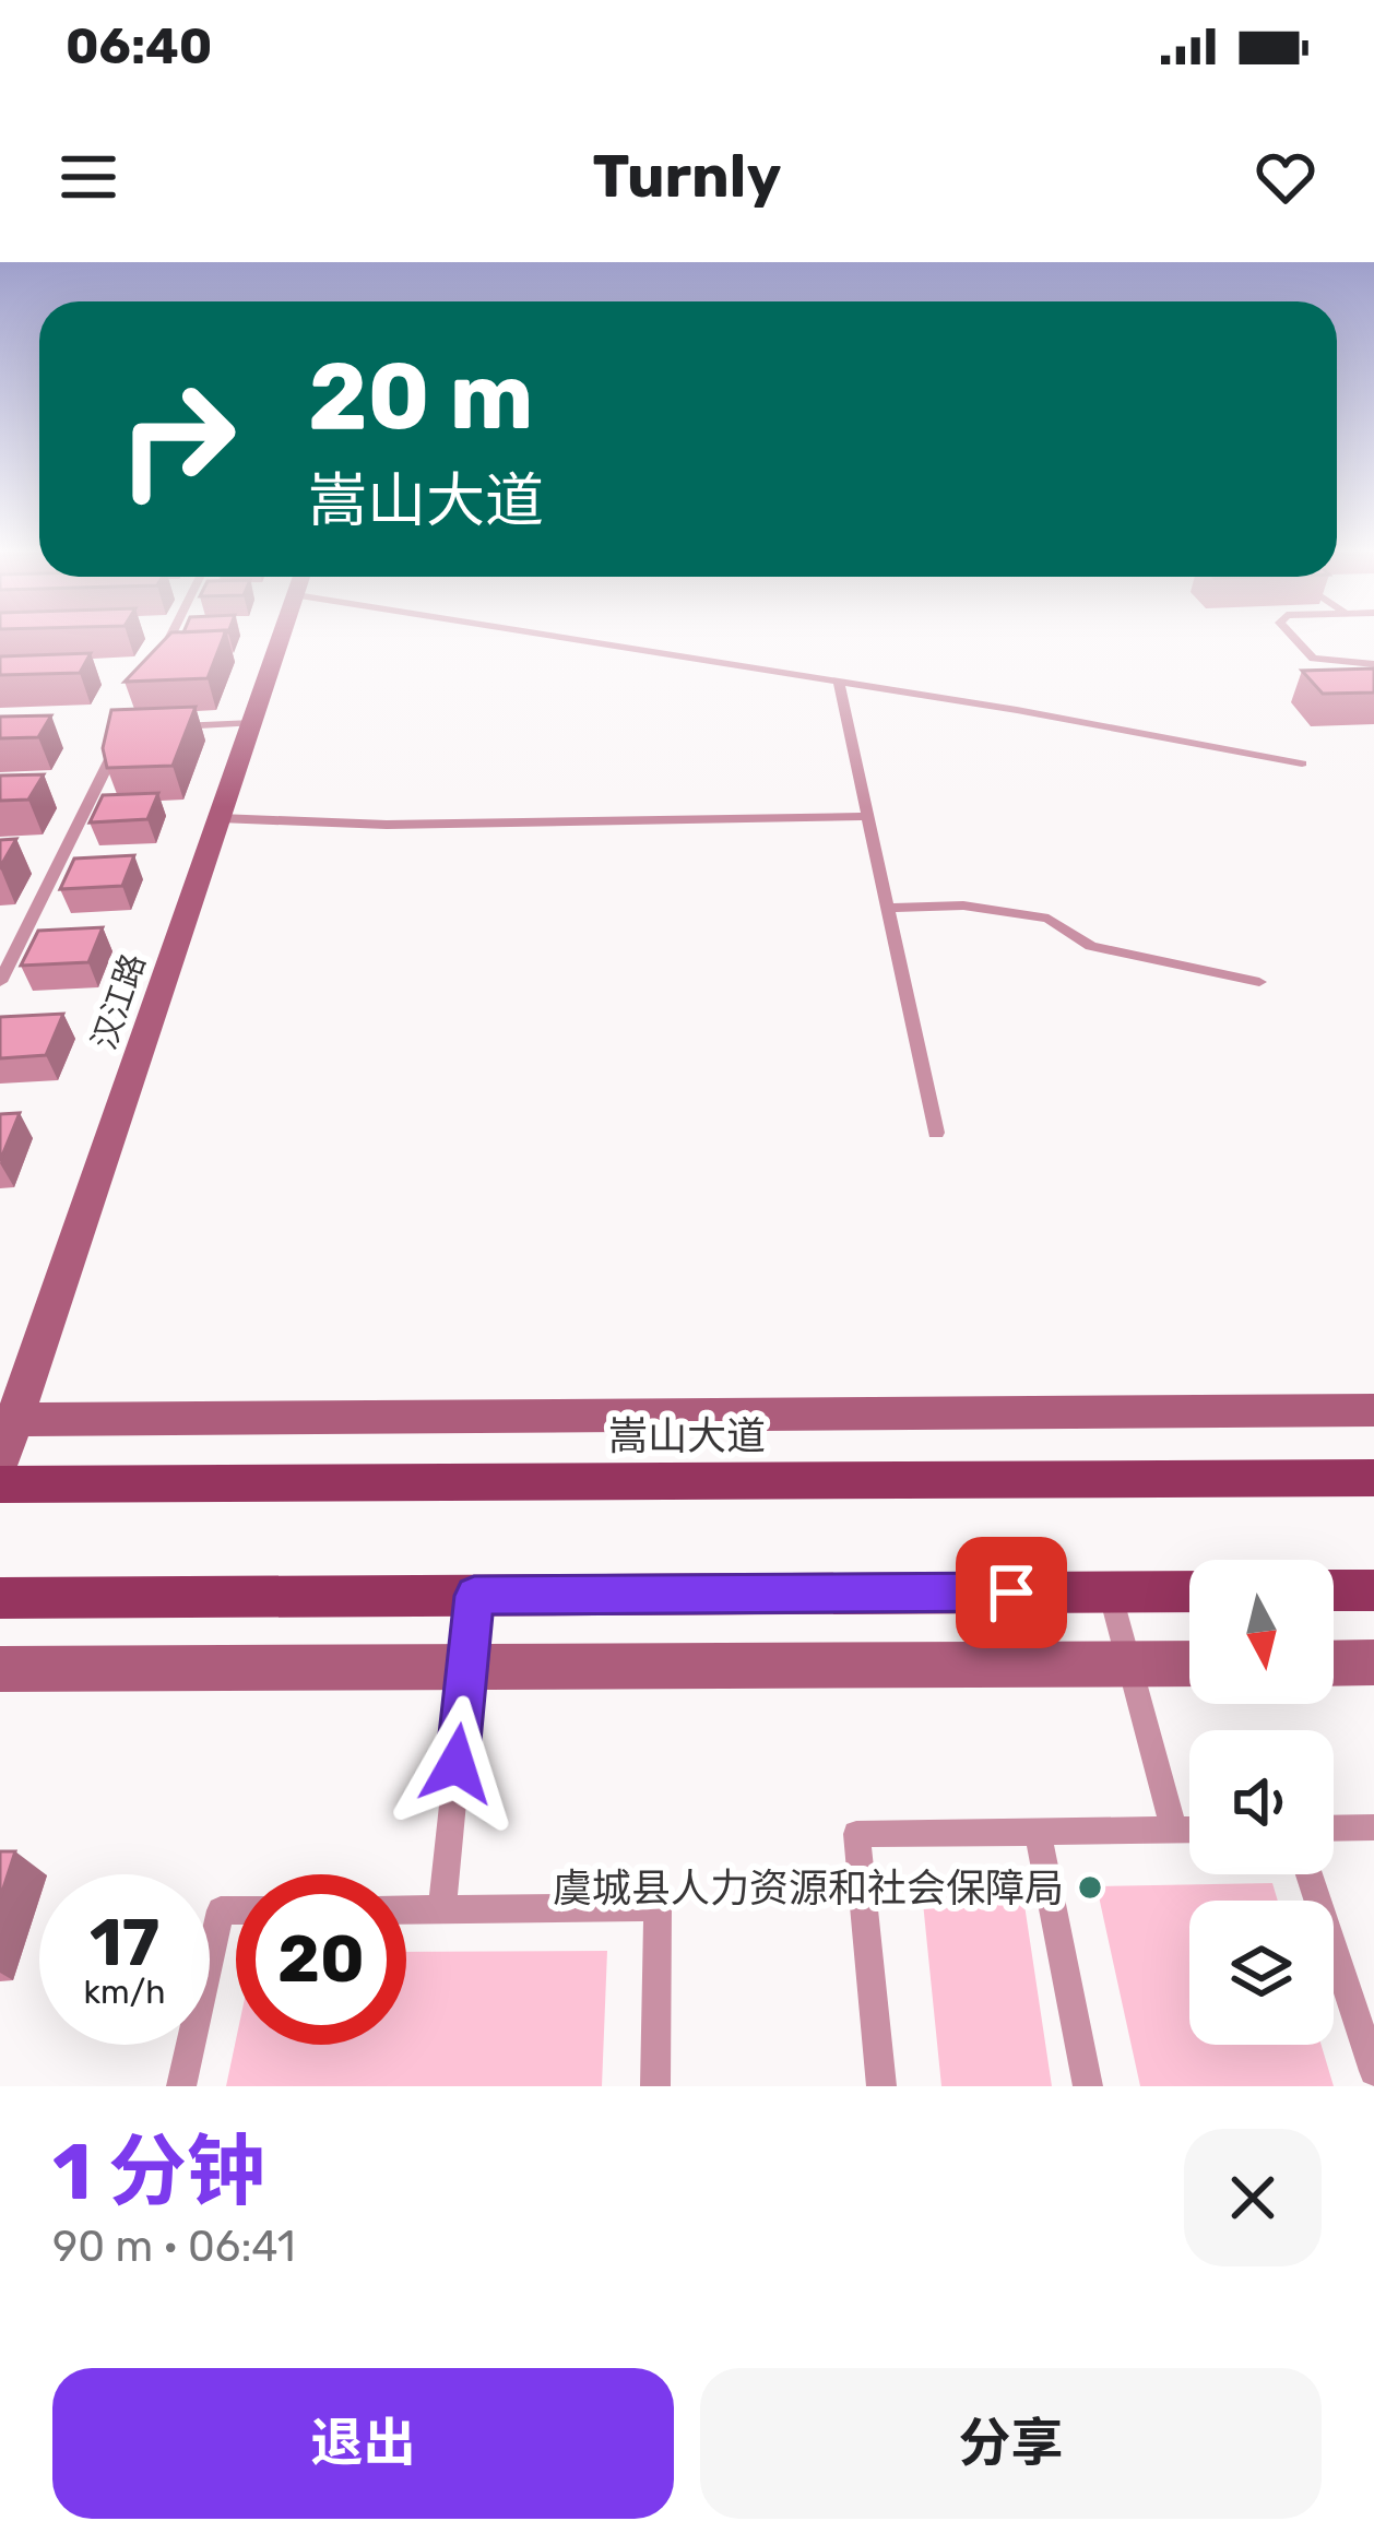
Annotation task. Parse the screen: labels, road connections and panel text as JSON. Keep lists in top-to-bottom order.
{
  "streets": {
    "main road": ["汉江路", "嵩山大道"]
  },
  "places": ["虞城县人力资源和社会保障局"],
  "north": "bottom",
  "page": {
    "status": "06:40",
    "header": "Turnly",
    "turn": ["20 m", "嵩山大道"],
    "speed": "17 km/h",
    "limit": "20",
    "heading": ["1 分钟", "90 m · 06:41"],
    "buttons": ["退出", "分享"]
  }
}
